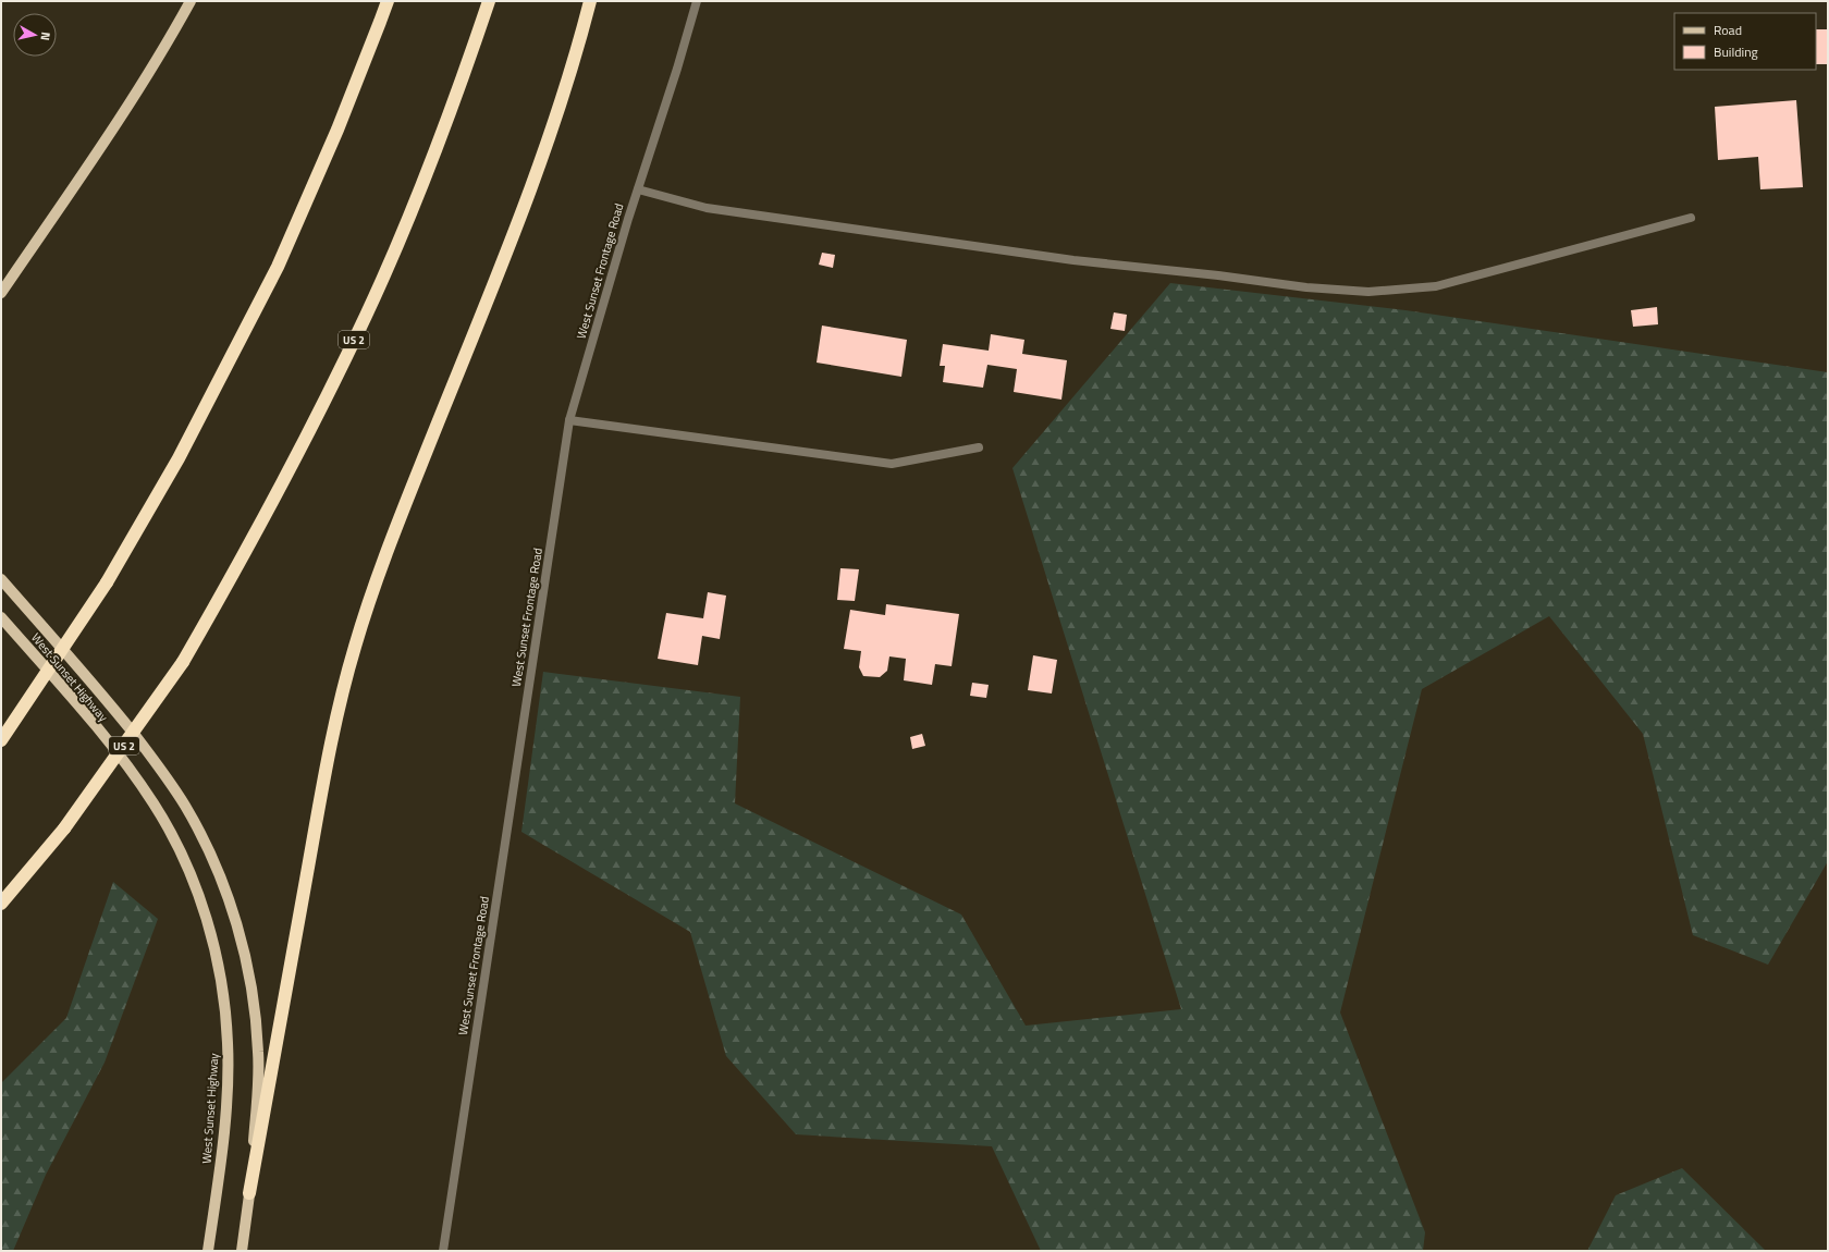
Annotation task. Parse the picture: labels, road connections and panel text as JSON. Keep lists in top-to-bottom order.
{
  "streets": {
    "highway": ["US 2"],
    "main road": ["West Sunset Highway"],
    "street": ["West Sunset Frontage Road"]
  },
  "legend": ["Road", "Building"],
  "north": "right"
}
